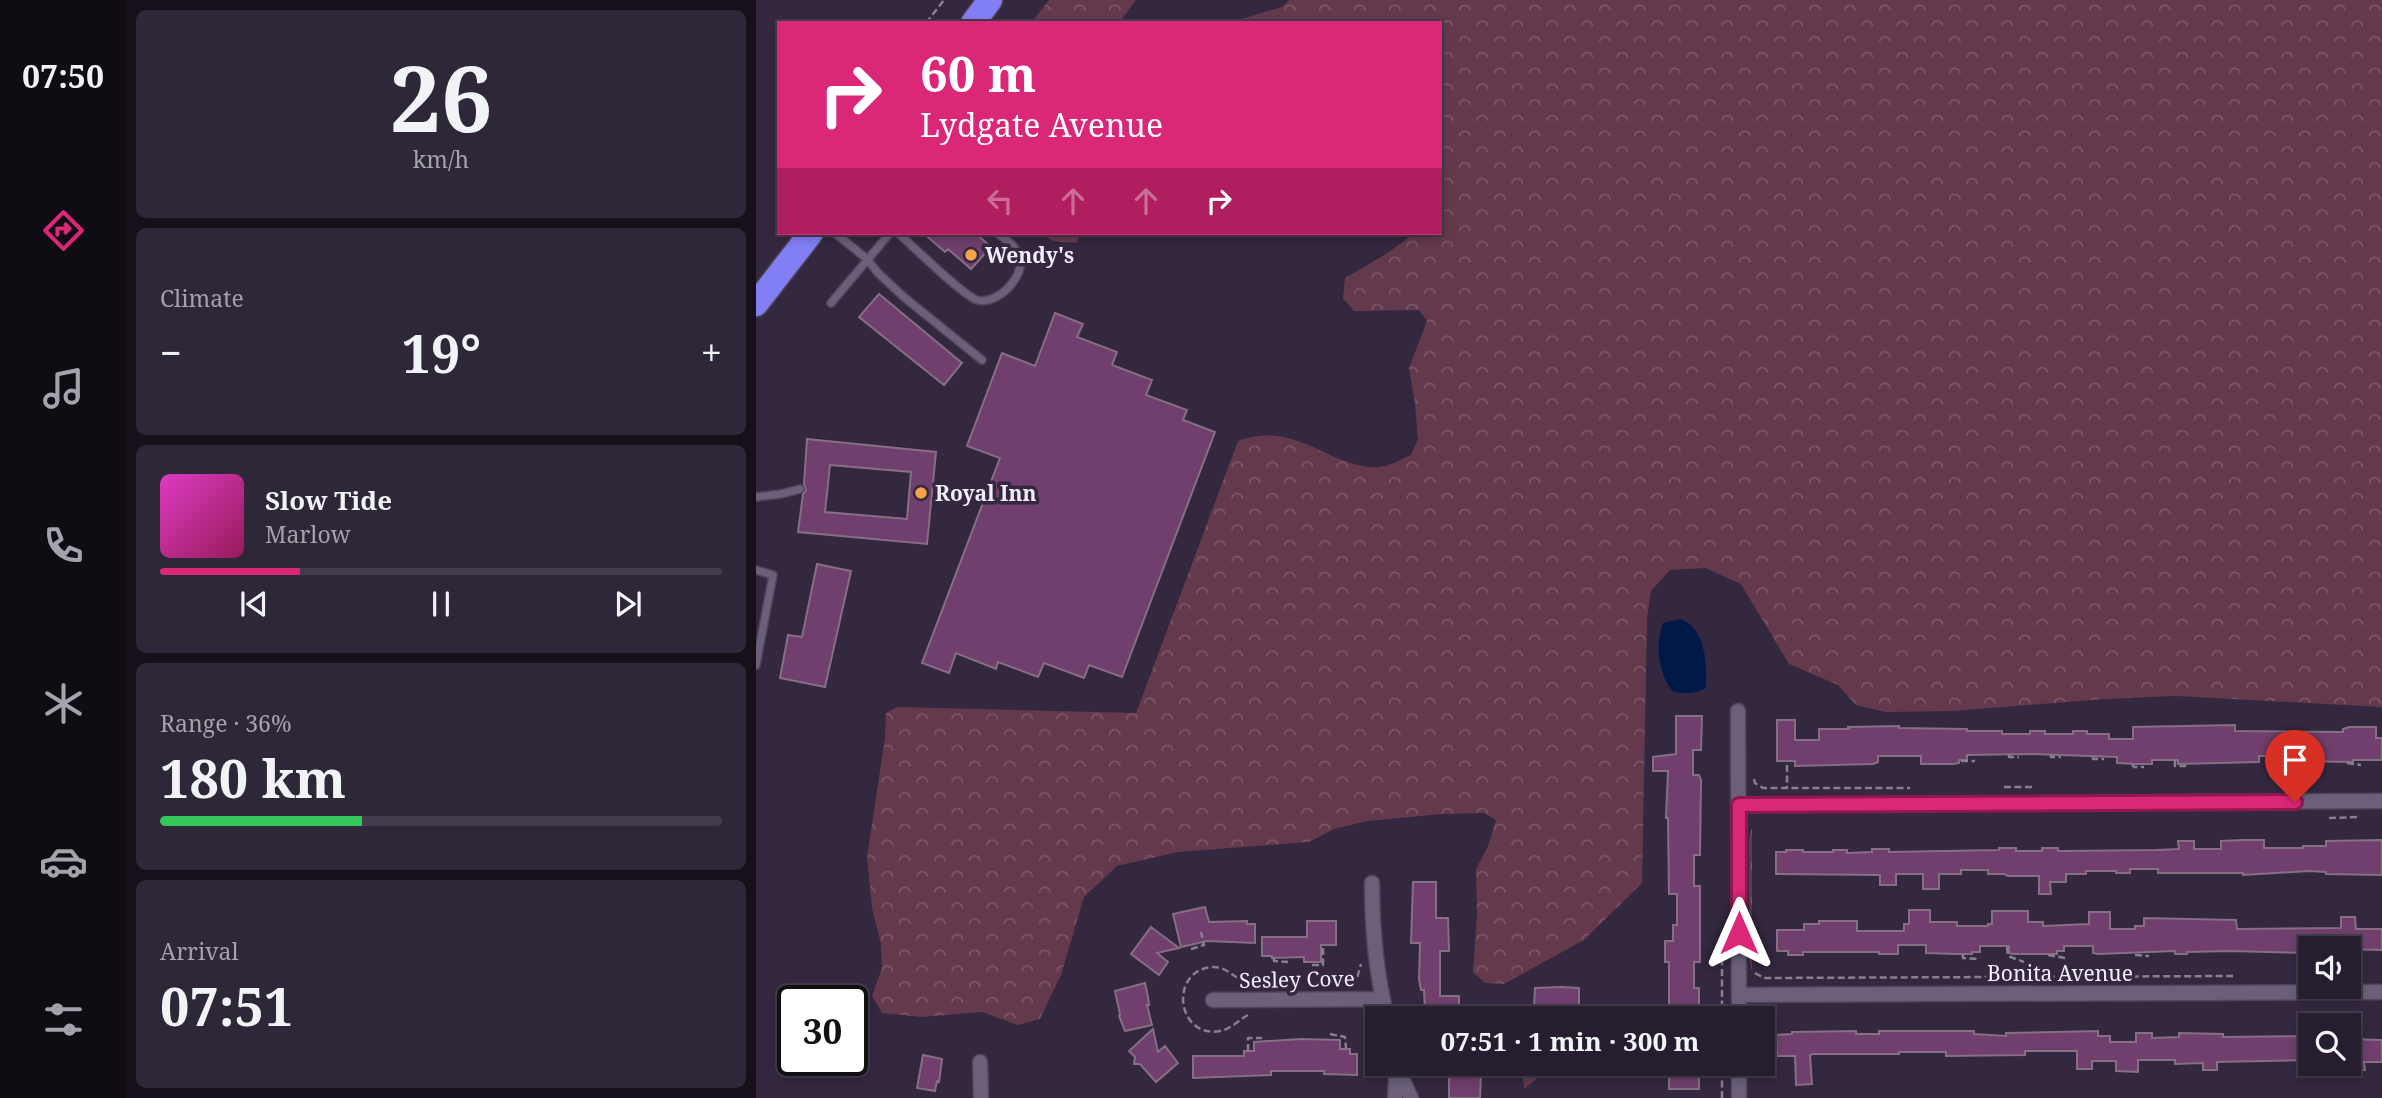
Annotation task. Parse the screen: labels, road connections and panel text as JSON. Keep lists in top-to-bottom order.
{
  "streets": {
    "street": ["Bonita Avenue", "Sesley Cove"]
  },
  "places": ["Wendy's", "Royal Inn"],
  "page": {
    "tabs": "07:50",
    "tile": [
      ["26", "km/h"],
      "Climate",
      ["Range · 36%", "180 km"],
      ["Arrival", "07:51"]
    ],
    "turn": ["60 m", "Lydgate Avenue"],
    "heat": ["−", "19°", "+"],
    "song": ["Slow Tide", "Marlow"],
    "limit": "30",
    "trip": "07:51 · 1 min · 300 m"
  }
}
